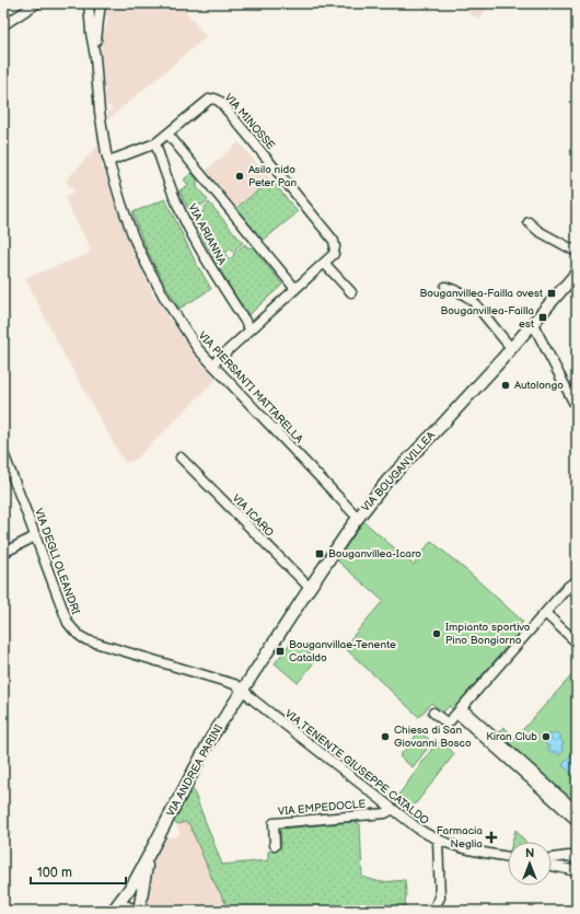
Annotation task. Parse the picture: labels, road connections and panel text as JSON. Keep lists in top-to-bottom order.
{
  "streets": {
    "main road": ["VIA BOUGANVILLEA", "VIA ANDREA PARINI"],
    "street": [
      "VIA MINOSSE",
      "VIA ARIANNA",
      "VIA PIERSANTI MATTARELLA",
      "VIA ICARO",
      "VIA DEGLI OLEANDRI",
      "VIA TENENTE GIUSEPPE CATALDO",
      "VIA EMPEDOCLE"
    ]
  },
  "crossings": [
    ["VIA MINOSSE", "VIA ARIANNA"],
    ["VIA MINOSSE", "VIA PIERSANTI MATTARELLA"],
    ["VIA PIERSANTI MATTARELLA", "VIA BOUGANVILLEA"],
    ["VIA BOUGANVILLEA", "VIA ICARO"],
    ["VIA BOUGANVILLEA", "VIA DEGLI OLEANDRI"],
    ["VIA BOUGANVILLEA", "VIA TENENTE GIUSEPPE CATALDO"],
    ["VIA BOUGANVILLEA", "VIA ANDREA PARINI"],
    ["VIA DEGLI OLEANDRI", "VIA TENENTE GIUSEPPE CATALDO"],
    ["VIA DEGLI OLEANDRI", "VIA ANDREA PARINI"],
    ["VIA TENENTE GIUSEPPE CATALDO", "VIA ANDREA PARINI"],
    ["VIA TENENTE GIUSEPPE CATALDO", "VIA EMPEDOCLE"]
  ],
  "places": {
    "other": [
      "Asilo nido Peter Pan",
      "Autolongo",
      "Impianto sportivo Pino Bongiorno",
      "Chiesa di San Giovanni Bosco",
      "Kiran Club"
    ],
    "transit": [
      "Bouganvillea-Failla ovest",
      "Bouganvillea-Failla est",
      "Bouganvillea-Icaro",
      "Bouganvillae-Tenente Cataldo"
    ],
    "health": ["Farmacia Neglia"]
  },
  "scale_bar": "100 m",
  "north": "top"
}
